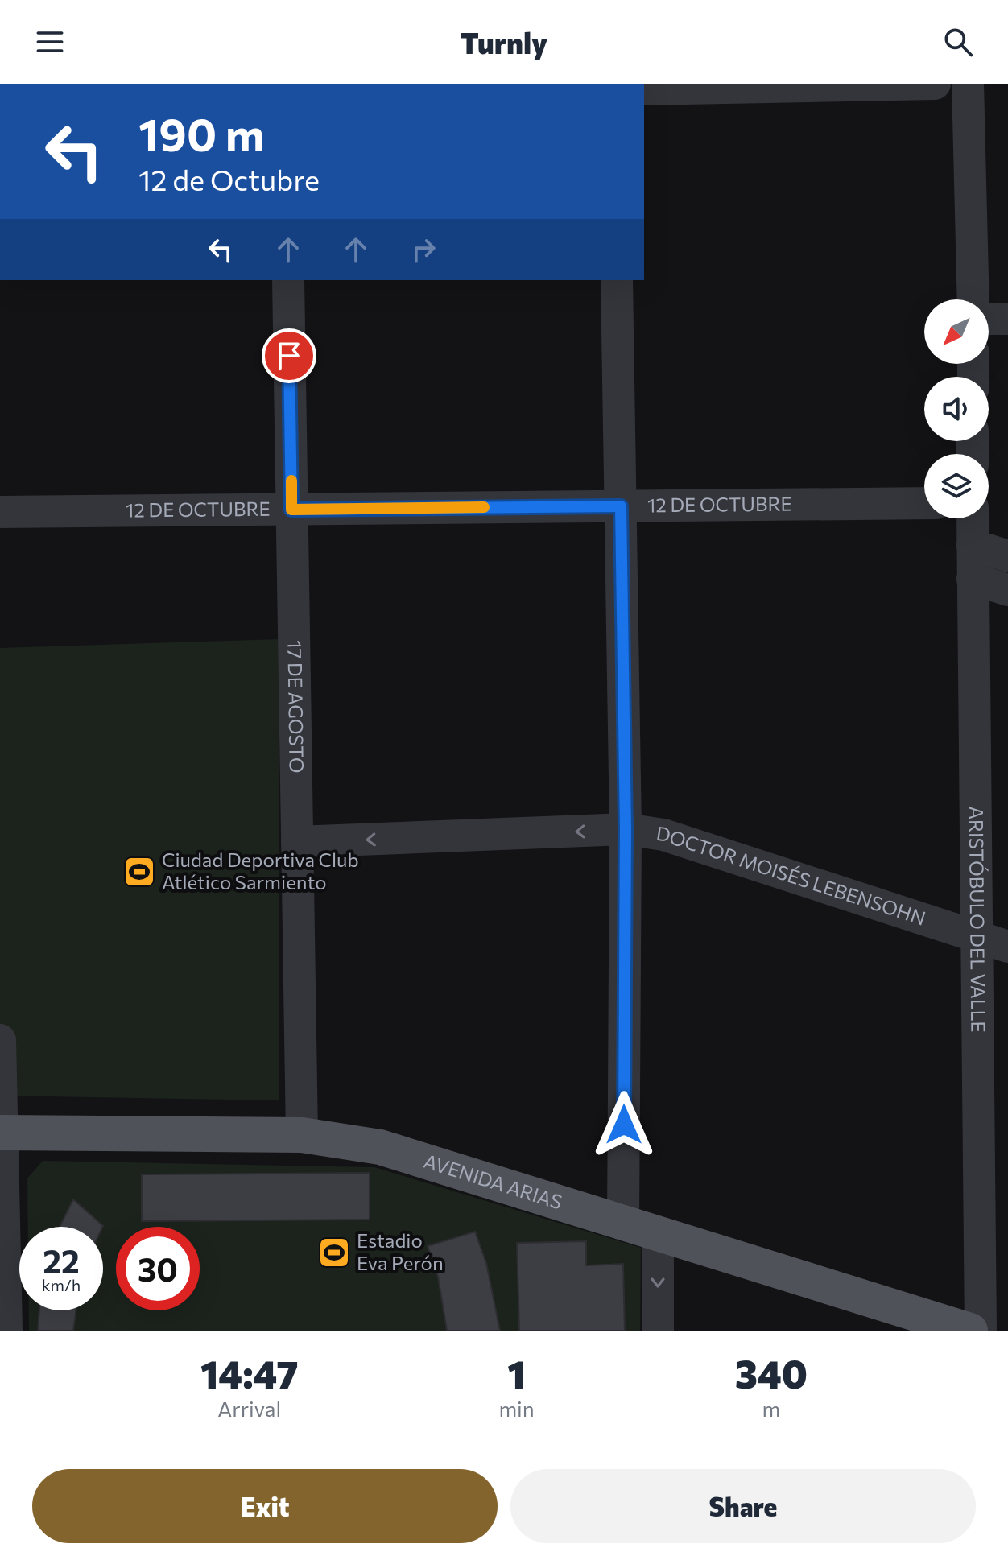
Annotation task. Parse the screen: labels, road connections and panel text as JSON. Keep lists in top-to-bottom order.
{
  "streets": {
    "main road": ["AVENIDA ARIAS"],
    "street": [
      "12 DE OCTUBRE",
      "17 DE AGOSTO",
      "DOCTOR MOISÉS LEBENSOHN",
      "ARISTÓBULO DEL VALLE"
    ]
  },
  "crossings": [
    ["12 DE OCTUBRE", "17 DE AGOSTO"],
    ["17 DE AGOSTO", "DOCTOR MOISÉS LEBENSOHN"],
    ["17 DE AGOSTO", "AVENIDA ARIAS"],
    ["DOCTOR MOISÉS LEBENSOHN", "ARISTÓBULO DEL VALLE"]
  ],
  "one_way": ["DOCTOR MOISÉS LEBENSOHN"],
  "places": {
    "sports": ["Ciudad Deportiva Club Atlético Sarmiento", "Estadio Eva Perón"]
  },
  "north": "bottom left",
  "page": {
    "header": "Turnly",
    "turn": ["190 m", "12 de Octubre"],
    "speed": "22 km/h",
    "limit": "30",
    "eta": [
      "14:47",
      "Arrival",
      "1",
      "min",
      "340",
      "m"
    ],
    "buttons": ["Exit", "Share"]
  }
}
